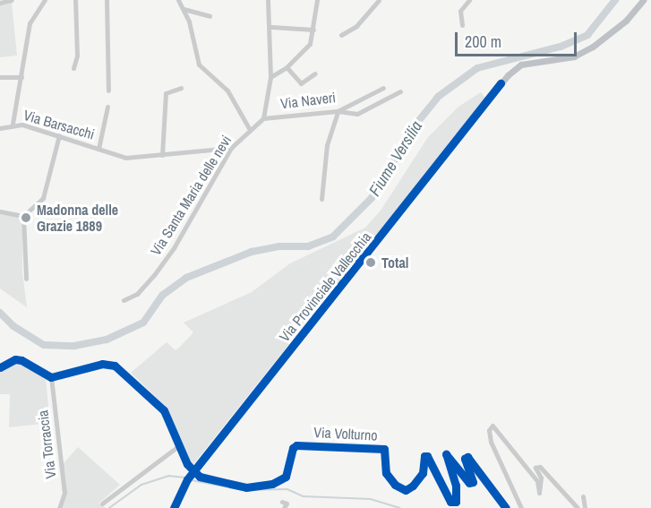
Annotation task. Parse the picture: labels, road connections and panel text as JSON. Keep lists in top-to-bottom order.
{
  "streets": {
    "main road": ["Via Provinciale Vallecchia"],
    "street": [
      "Via Naveri",
      "Via Barsacchi",
      "Via Santa Maria delle nevi",
      "Via Volturno",
      "Via Torraccia"
    ]
  },
  "crossings": [
    ["Via Naveri", "Via Santa Maria delle nevi"],
    ["Via Barsacchi", "Via Santa Maria delle nevi"],
    ["Via Provinciale Vallecchia", "Via Volturno"]
  ],
  "water": ["Fiume Versilia"],
  "places": ["Madonna delle Grazie 1889", "Total"],
  "scale_bar": "200 m"
}
